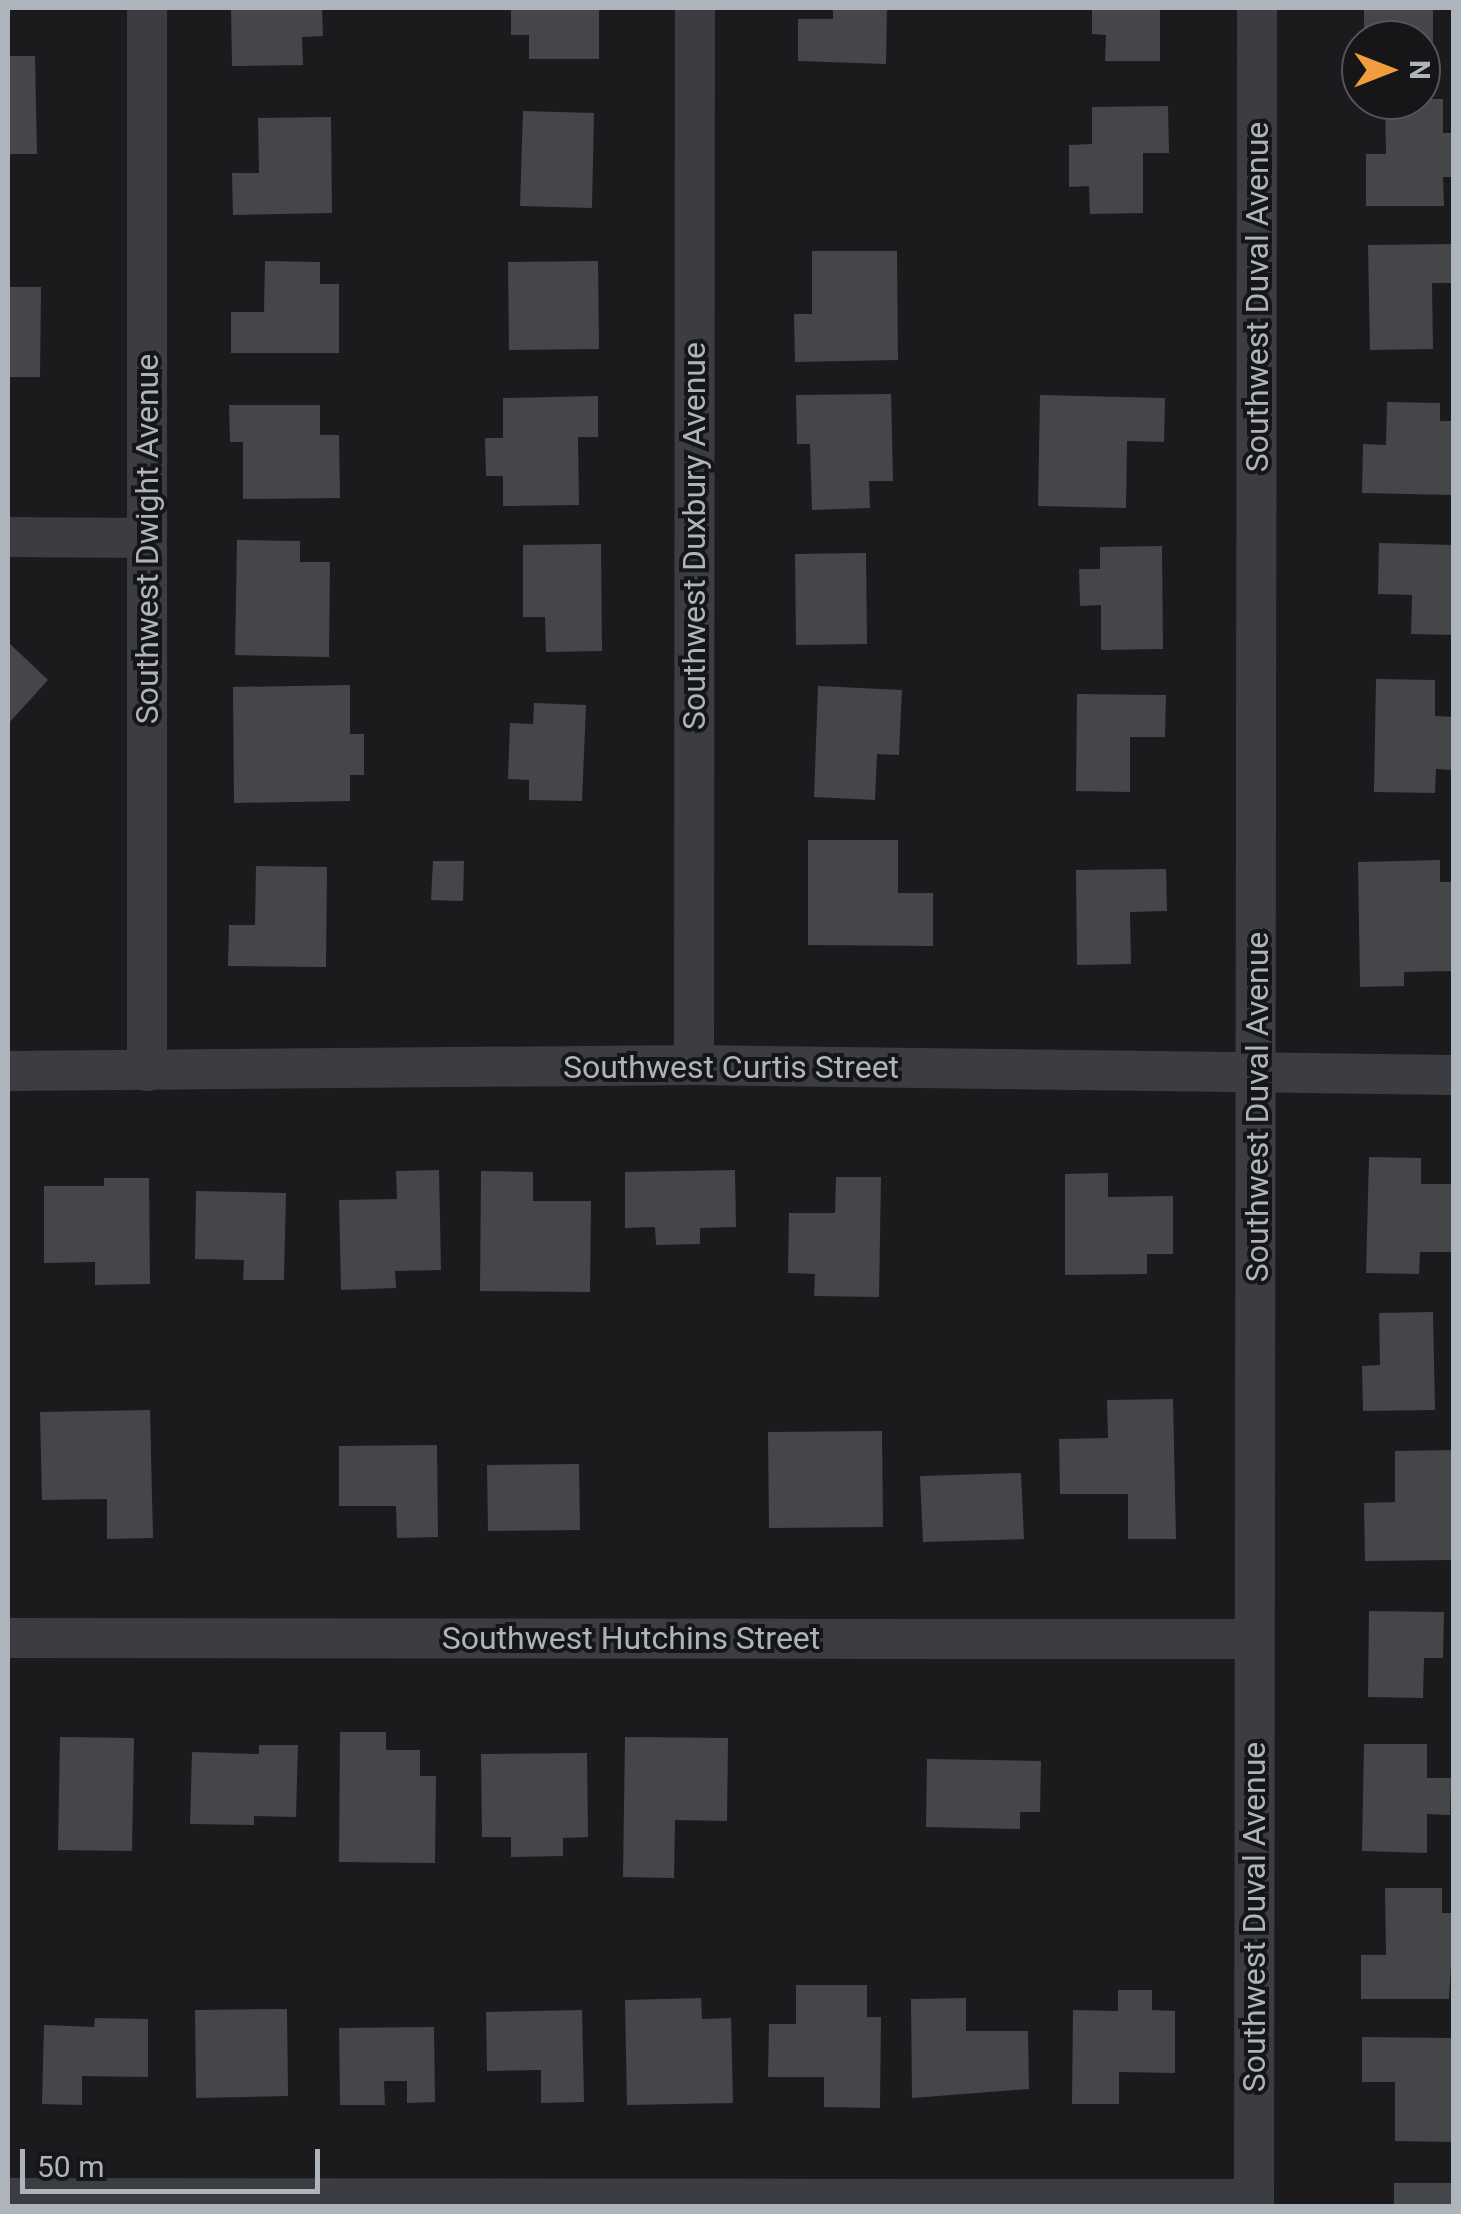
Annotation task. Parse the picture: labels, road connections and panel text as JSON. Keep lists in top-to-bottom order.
{
  "streets": {
    "street": [
      "Southwest Duval Avenue",
      "Southwest Duxbury Avenue",
      "Southwest Dwight Avenue",
      "Southwest Curtis Street",
      "Southwest Hutchins Street"
    ]
  },
  "crossings": [
    ["Southwest Duval Avenue", "Southwest Curtis Street"],
    ["Southwest Duval Avenue", "Southwest Hutchins Street"],
    ["Southwest Duxbury Avenue", "Southwest Curtis Street"],
    ["Southwest Dwight Avenue", "Southwest Curtis Street"]
  ],
  "scale_bar": "50 m",
  "north": "right"
}
